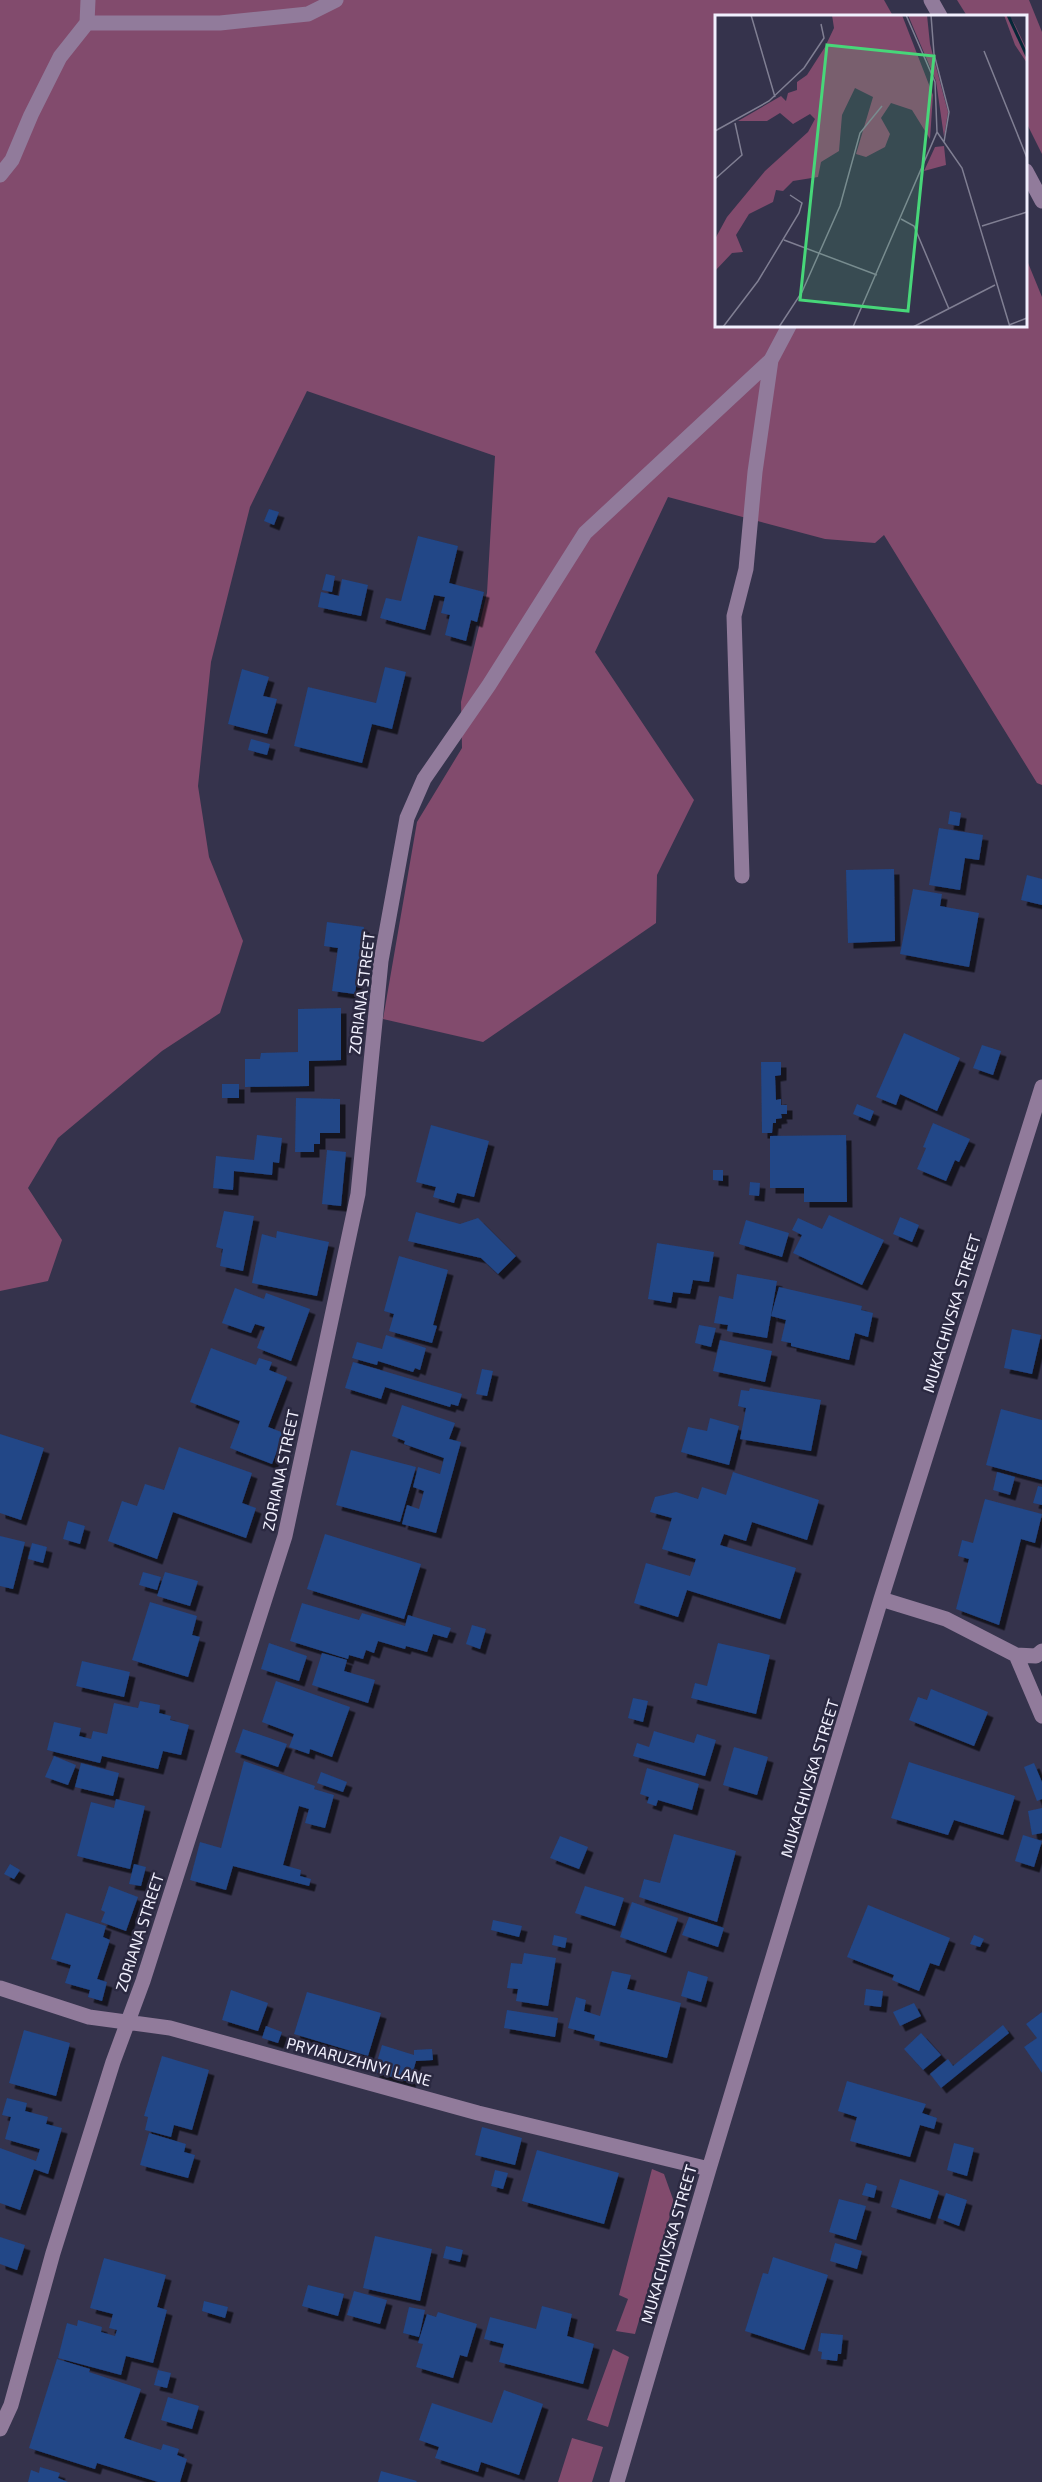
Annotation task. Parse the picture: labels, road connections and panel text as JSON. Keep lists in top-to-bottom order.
{
  "streets": {
    "street": ["ZORIANA STREET", "MUKACHIVSKA STREET", "PRYIARUZHNYI LANE"]
  },
  "crossings": [
    ["ZORIANA STREET", "PRYIARUZHNYI LANE"],
    ["MUKACHIVSKA STREET", "PRYIARUZHNYI LANE"]
  ]
}
